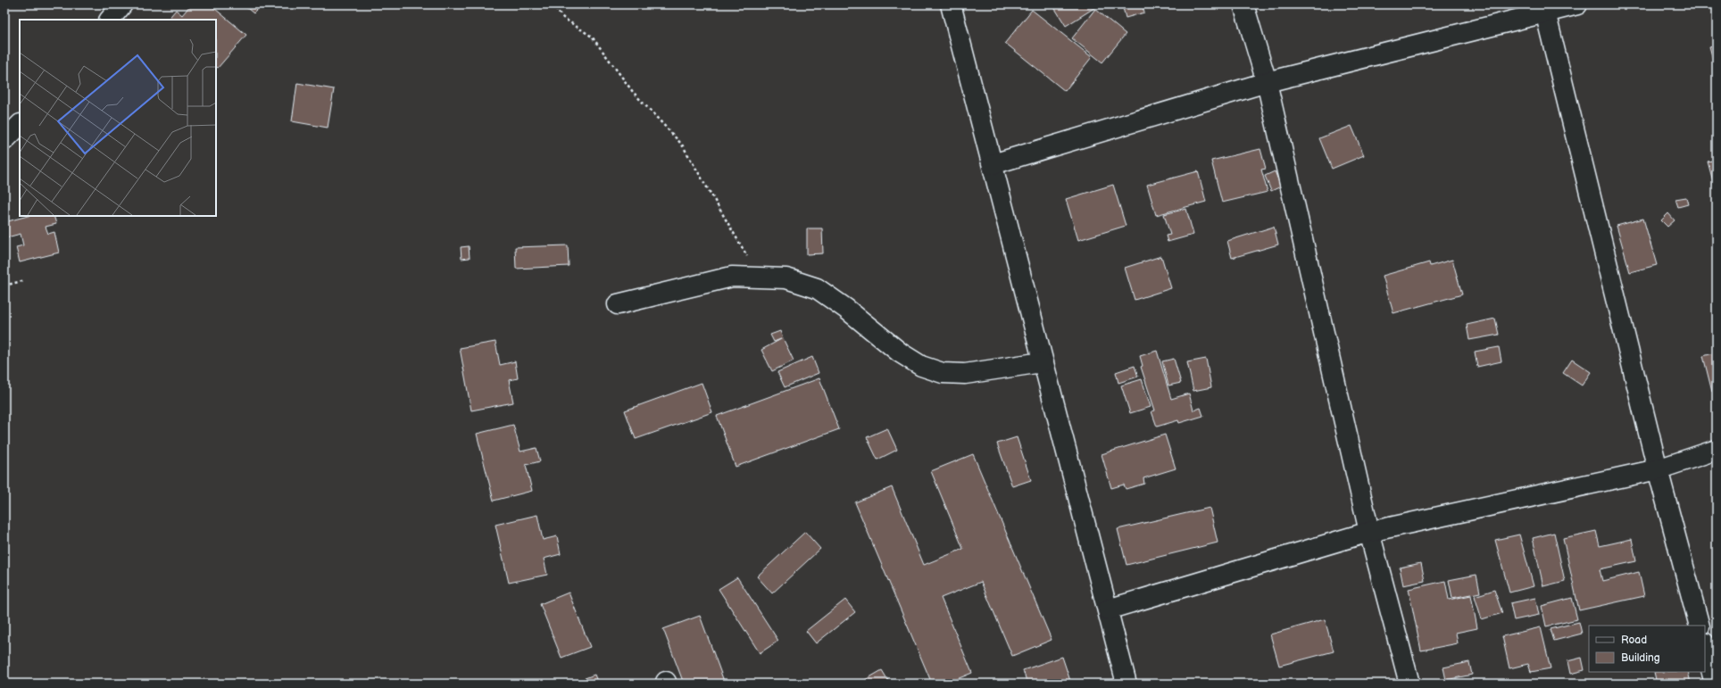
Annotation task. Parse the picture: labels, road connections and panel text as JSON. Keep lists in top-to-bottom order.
{
  "legend": ["Road", "Building"]
}
